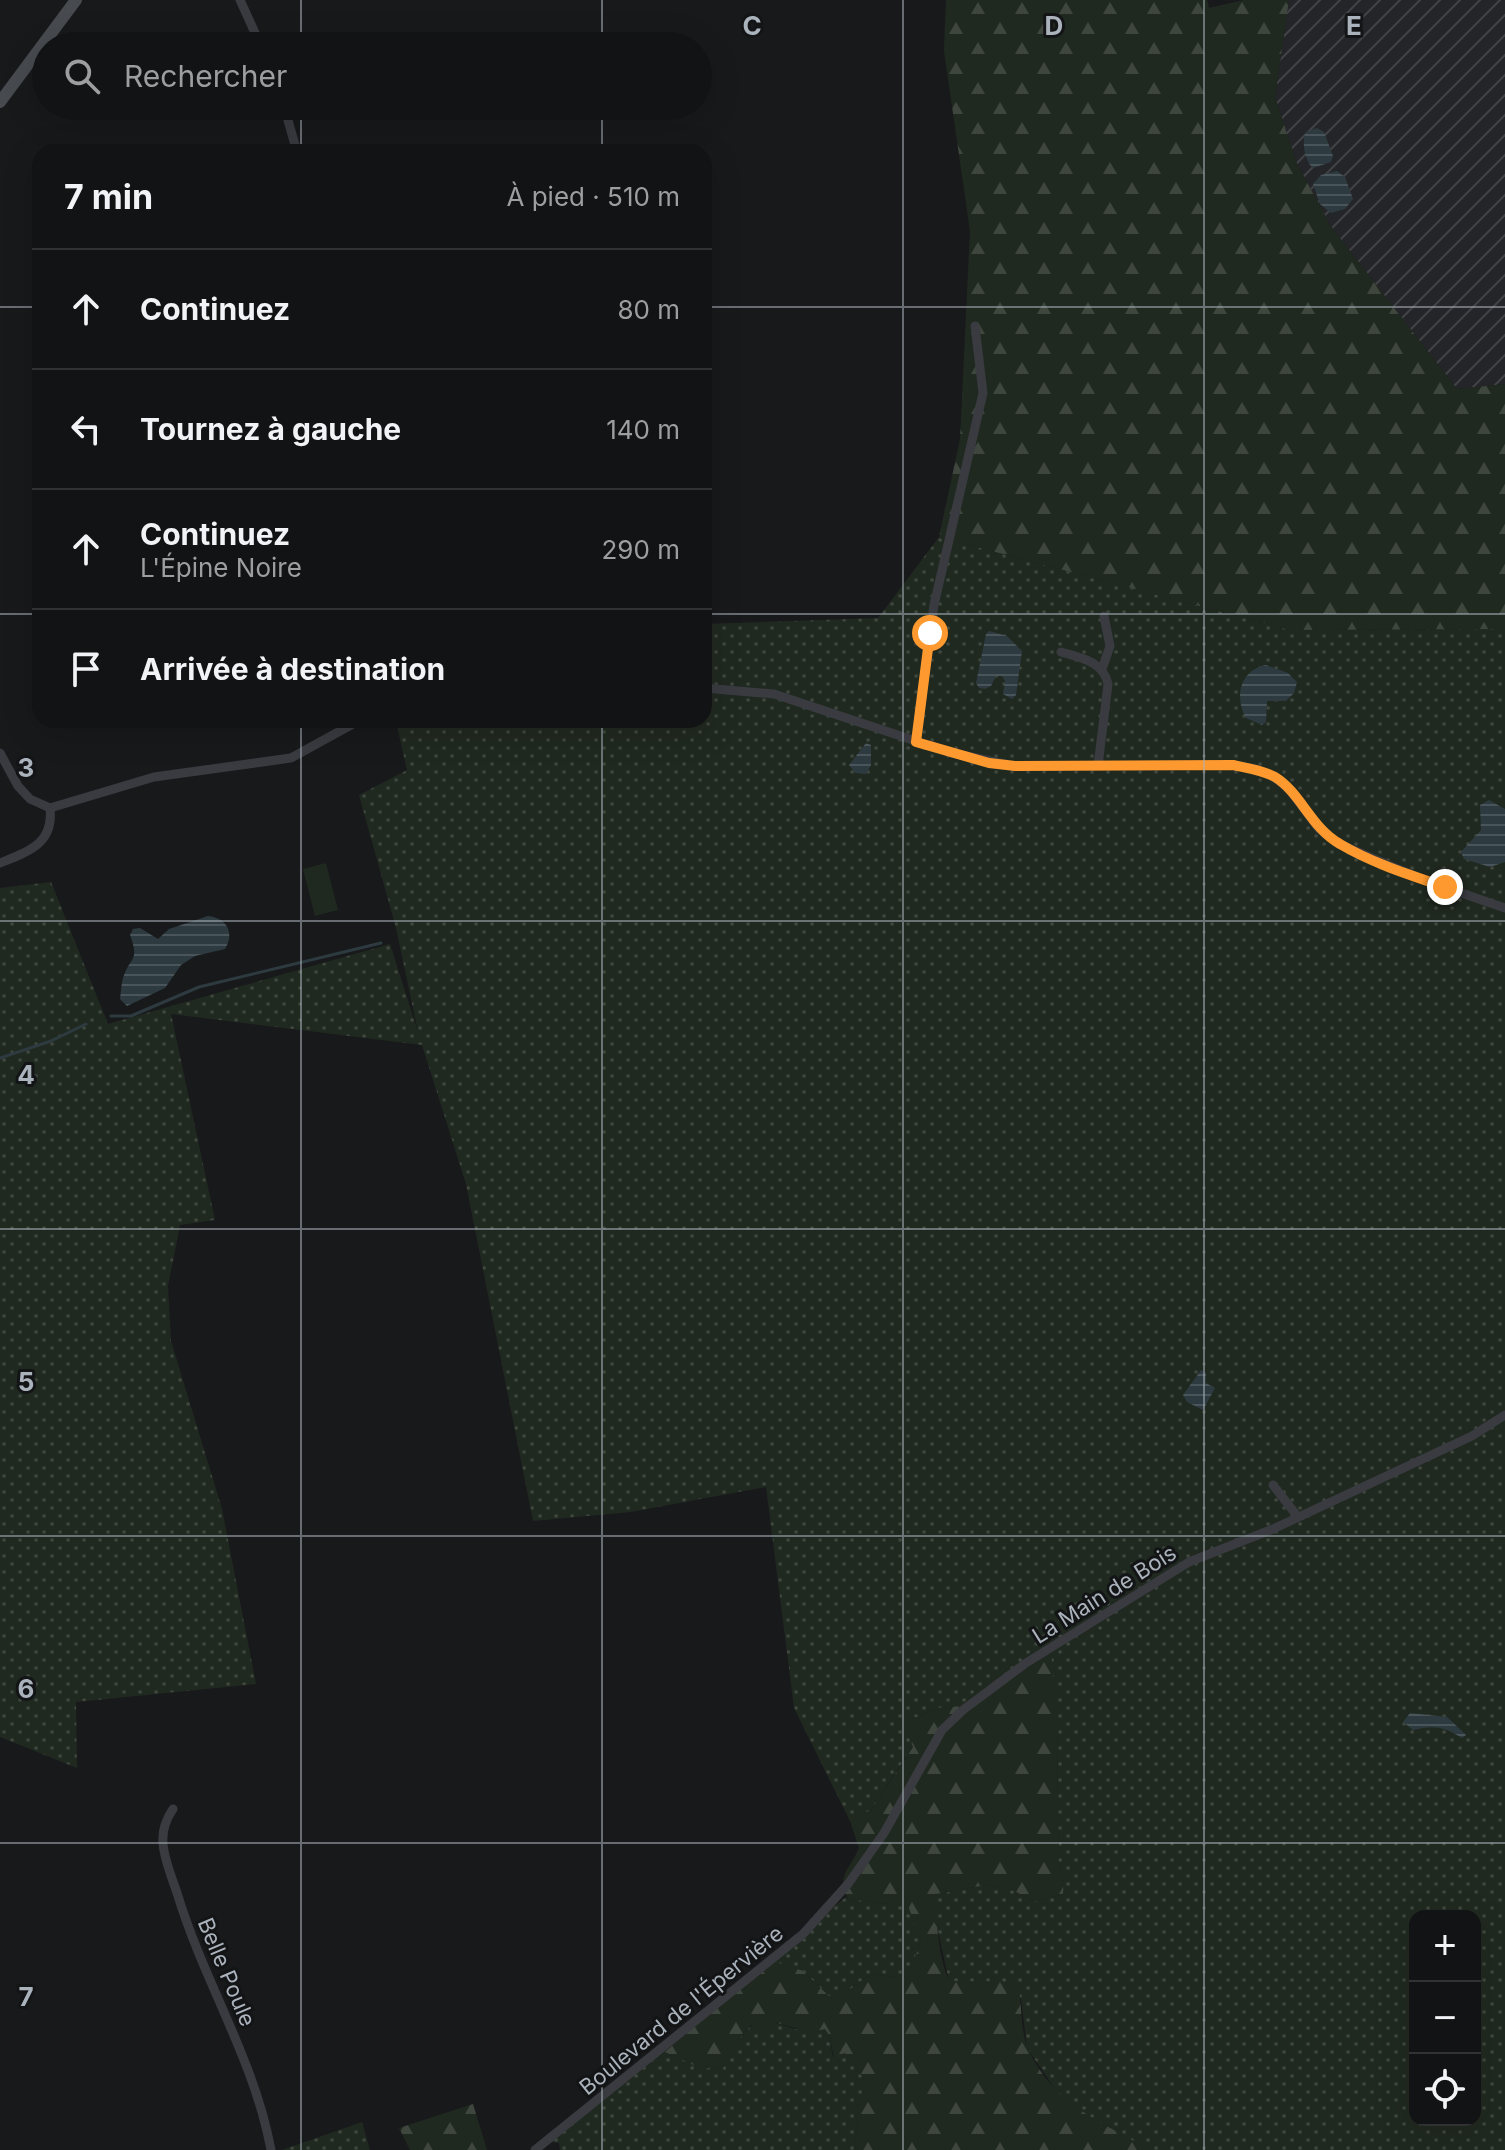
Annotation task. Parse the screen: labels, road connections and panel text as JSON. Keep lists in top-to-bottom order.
{
  "streets": {
    "street": ["La Main de Bois", "Belle Poule", "Boulevard de l'Épervière"]
  },
  "crossings": [
    ["La Main de Bois", "Boulevard de l'Épervière"]
  ],
  "page": {
    "search": "Rechercher",
    "heading": ["7 min", "À pied · 510 m"],
    "list": [
      ["Continuez", "80 m"],
      ["Tournez à gauche", "140 m"],
      ["Continuez", "L'Épine Noire", "290 m"],
      "Arrivée à destination"
    ],
    "map_buttons": ["+", "−"]
  },
  "grid": {
    "columns": ["C", "D", "E"],
    "rows": [
      "3",
      "4",
      "5",
      "6",
      "7"
    ]
  }
}
